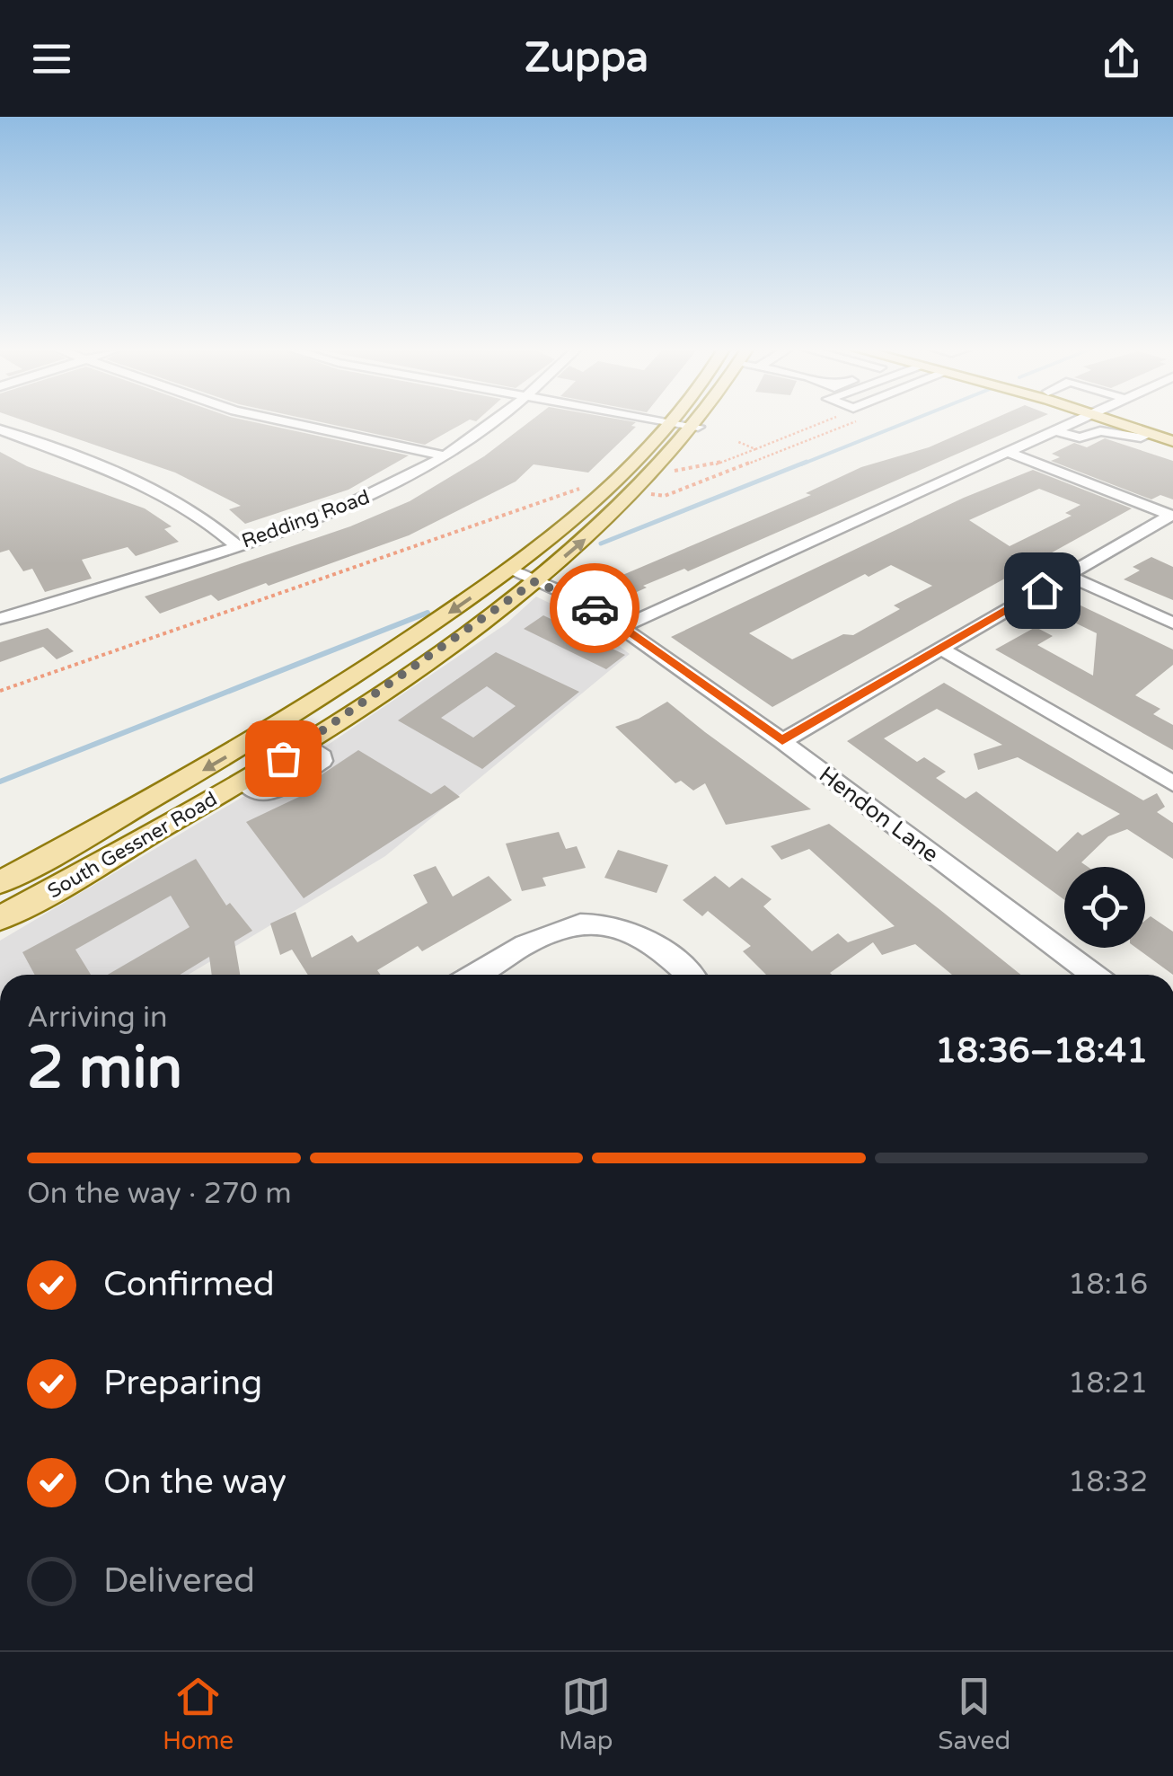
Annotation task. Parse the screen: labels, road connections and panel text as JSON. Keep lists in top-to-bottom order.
{
  "streets": {
    "main road": ["South Gessner Road"],
    "street": ["Redding Road", "Hendon Lane"]
  },
  "crossings": [
    ["Hendon Lane", "South Gessner Road"]
  ],
  "page": {
    "header": "Zuppa",
    "heading": ["2 min", "Arriving in", "18:36–18:41"],
    "bar": "On the way · 270 m",
    "list": [
      ["Confirmed", "18:16"],
      ["Preparing", "18:21"],
      ["On the way", "18:32"],
      "Delivered"
    ],
    "tabs": ["Home", "Map", "Saved"]
  }
}
